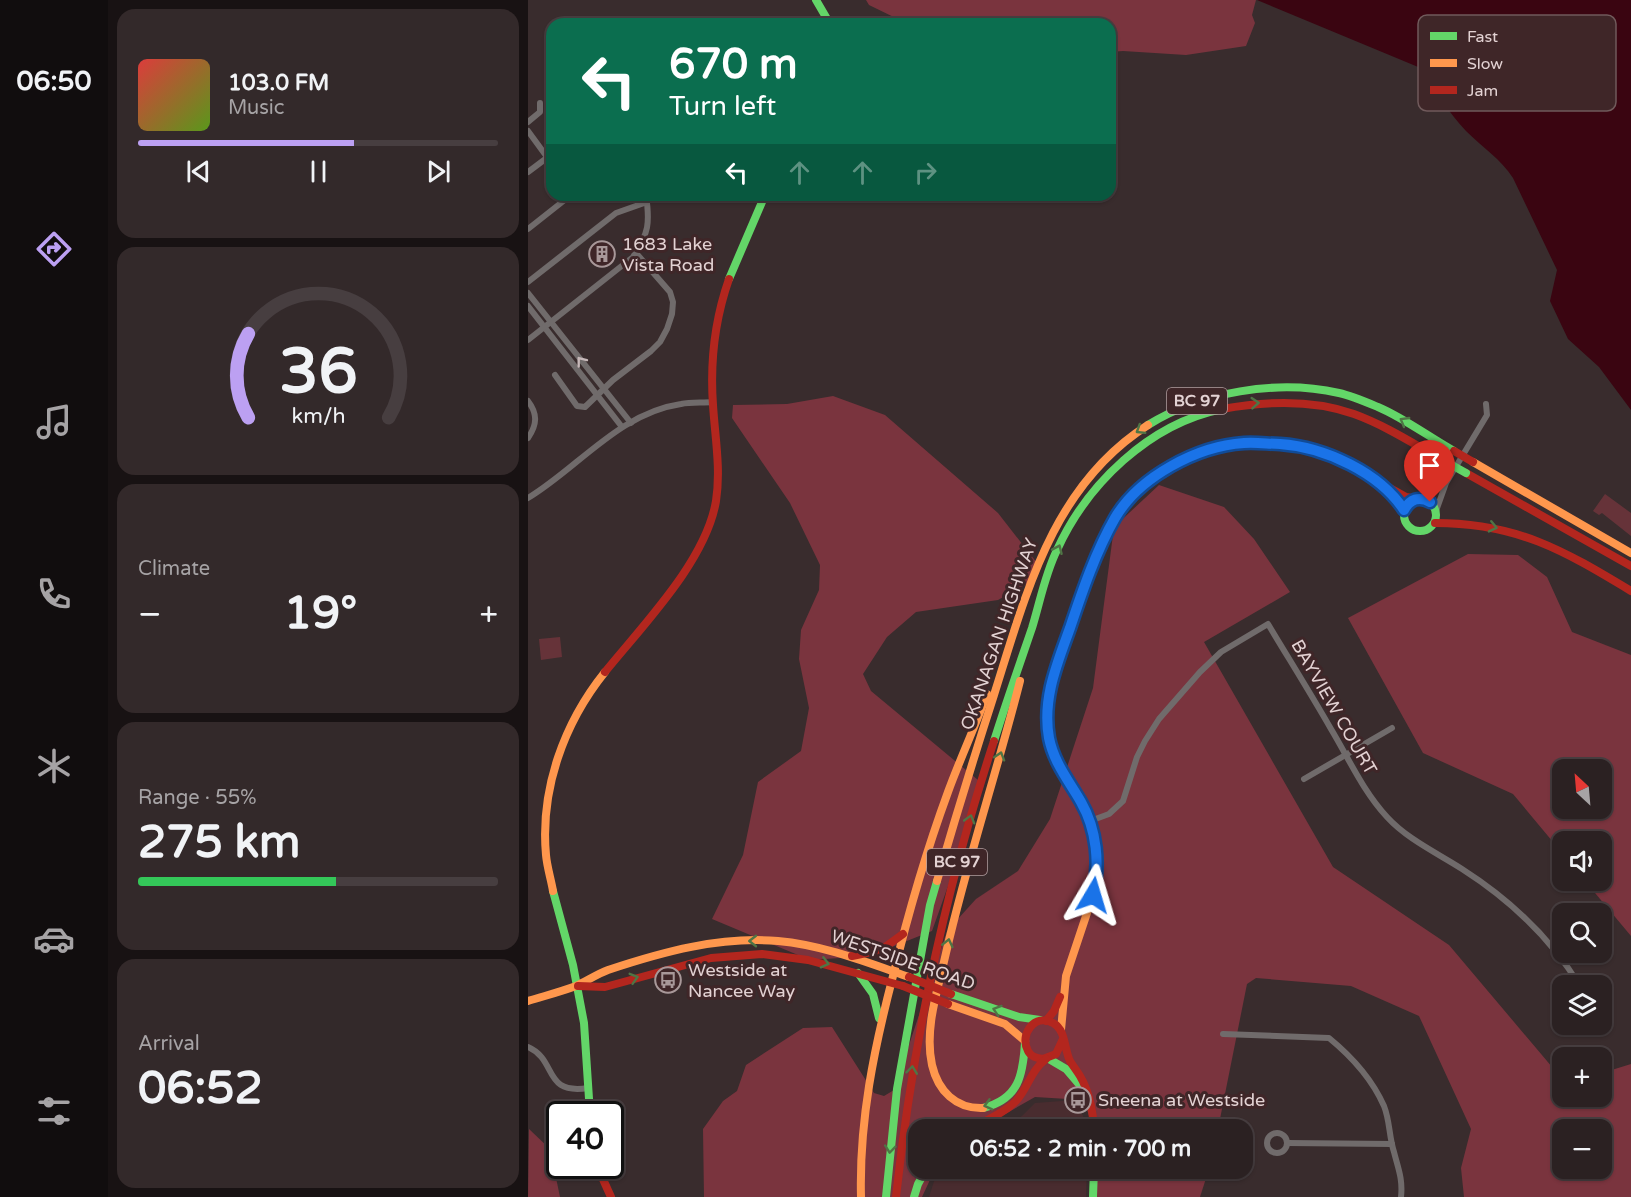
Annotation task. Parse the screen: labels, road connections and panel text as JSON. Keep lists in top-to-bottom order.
{
  "streets": {
    "main road": ["BC 97", "OKANAGAN HIGHWAY", "WESTSIDE ROAD"],
    "street": ["BAYVIEW COURT"]
  },
  "places": {
    "building": ["1683 Lake Vista Road"],
    "bus stop": ["Westside at Nancee Way", "Sneena at Westside"]
  },
  "legend": ["Fast", "Slow", "Jam"],
  "north": "top left",
  "page": {
    "tabs": "06:50",
    "turn": ["670 m", "Turn left"],
    "song": ["103.0 FM", "Music"],
    "tile": [
      "Climate",
      ["Range · 55%", "275 km"],
      ["Arrival", "06:52"]
    ],
    "heat": ["−", "19°", "+"],
    "map_buttons": ["+", "−"],
    "limit": "40",
    "trip": "06:52 · 2 min · 700 m",
    "gauge": ["36", "km/h"]
  }
}
